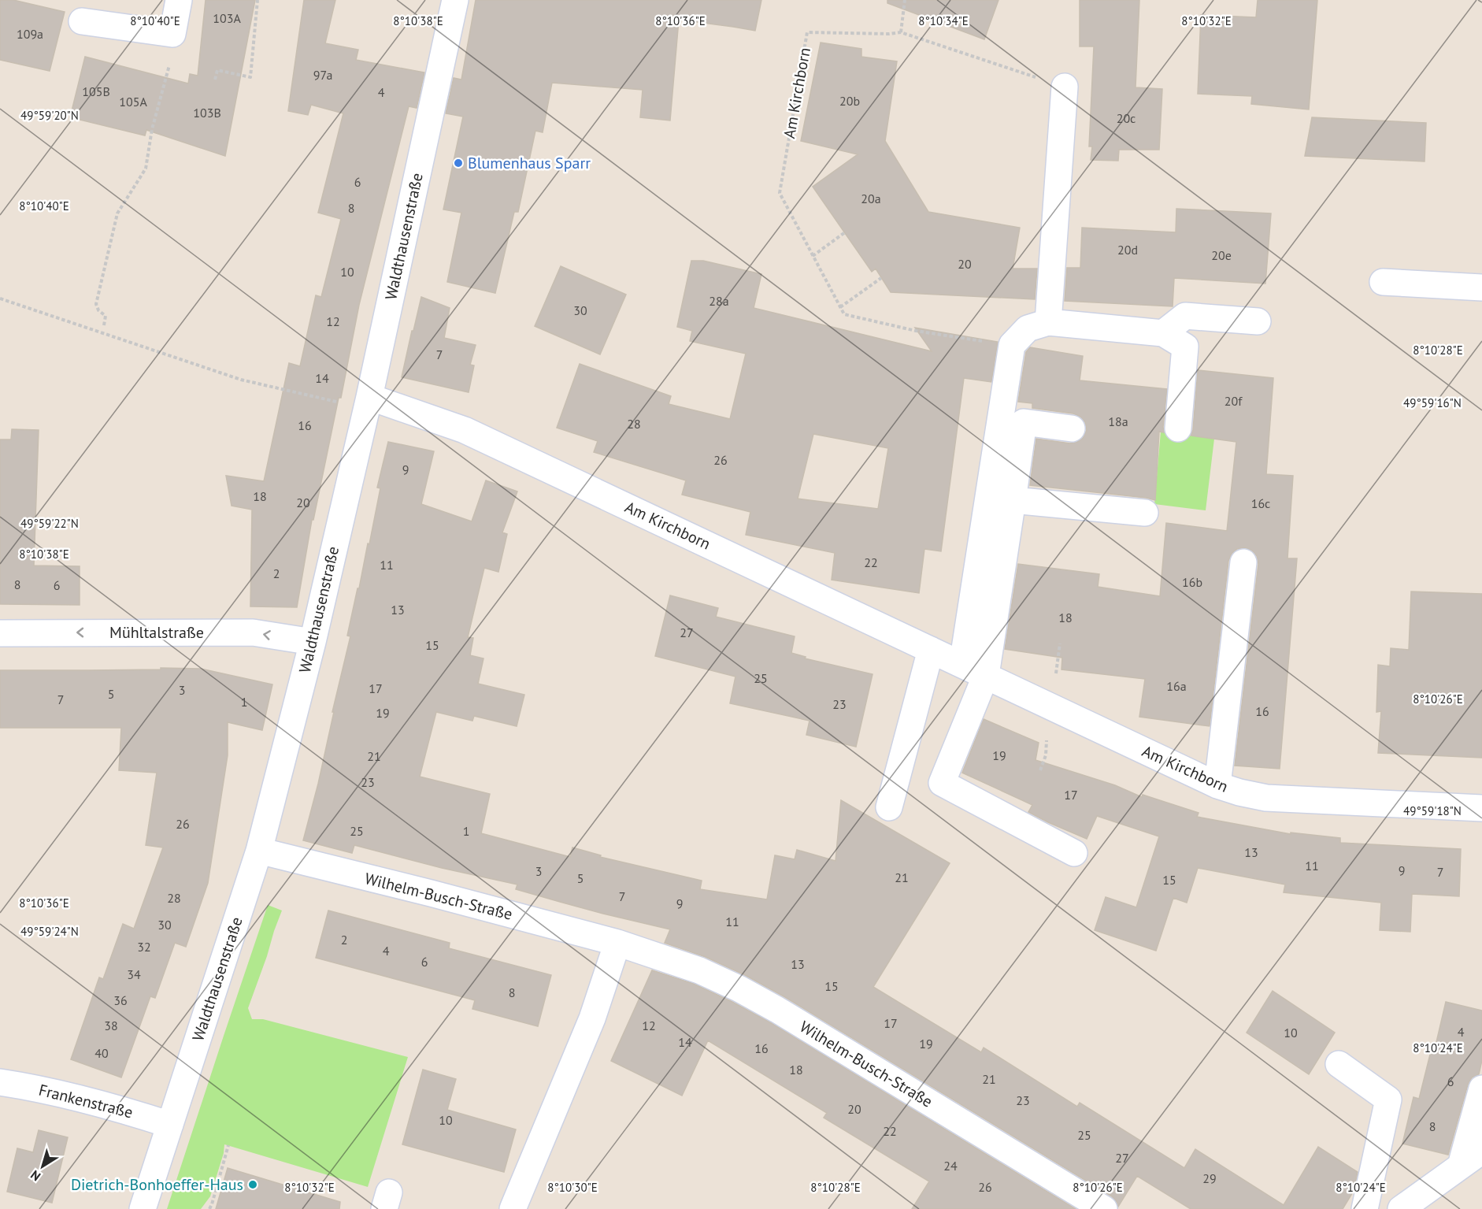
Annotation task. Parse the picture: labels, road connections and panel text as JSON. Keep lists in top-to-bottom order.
{
  "streets": {
    "street": [
      "Am Kirchborn",
      "Waldthausenstraße",
      "Mühltalstraße",
      "Wilhelm-Busch-Straße",
      "Frankenstraße"
    ]
  },
  "crossings": [
    ["Am Kirchborn", "Waldthausenstraße"],
    ["Waldthausenstraße", "Mühltalstraße"],
    ["Waldthausenstraße", "Wilhelm-Busch-Straße"],
    ["Waldthausenstraße", "Frankenstraße"]
  ],
  "one_way": ["Mühltalstraße"],
  "places": ["Blumenhaus Sparr", "Dietrich-Bonhoeffer-Haus"],
  "house_numbers": [
    "103A",
    "109a",
    "97a",
    "105B",
    "4",
    "20b",
    "105A",
    "103B",
    "20c",
    "6",
    "20a",
    "8",
    "20d",
    "20e",
    "20",
    "10",
    "28a",
    "30",
    "12",
    "7",
    "14",
    "20f",
    "18a",
    "28",
    "16",
    "26",
    "9",
    "18",
    "20",
    "16c",
    "22",
    "11",
    "2",
    "16b",
    "8",
    "6",
    "13",
    "18",
    "27",
    "15",
    "25",
    "16a",
    "17",
    "3",
    "5",
    "7",
    "1",
    "23",
    "16",
    "19",
    "19",
    "21",
    "23",
    "17",
    "26",
    "25",
    "1",
    "13",
    "11",
    "9",
    "3",
    "7",
    "21",
    "5",
    "15",
    "7",
    "28",
    "9",
    "11",
    "30",
    "2",
    "32",
    "4",
    "6",
    "13",
    "34",
    "15",
    "8",
    "36",
    "17",
    "38",
    "12",
    "4",
    "10",
    "14",
    "19",
    "16",
    "40",
    "18",
    "21",
    "6",
    "23",
    "20",
    "10",
    "8",
    "22",
    "25",
    "27",
    "24",
    "29",
    "26"
  ],
  "north": "bottom left",
  "coordinates": [
    "8°10'40\"E",
    "8°10'38\"E",
    "8°10'36\"E",
    "8°10'34\"E",
    "8°10'32\"E",
    "49°59'20\"N",
    "8°10'28\"E",
    "49°59'16\"N",
    "49°59'22\"N",
    "8°10'26\"E",
    "49°59'18\"N",
    "49°59'24\"N",
    "8°10'24\"E",
    "8°10'30\"E"
  ]
}
